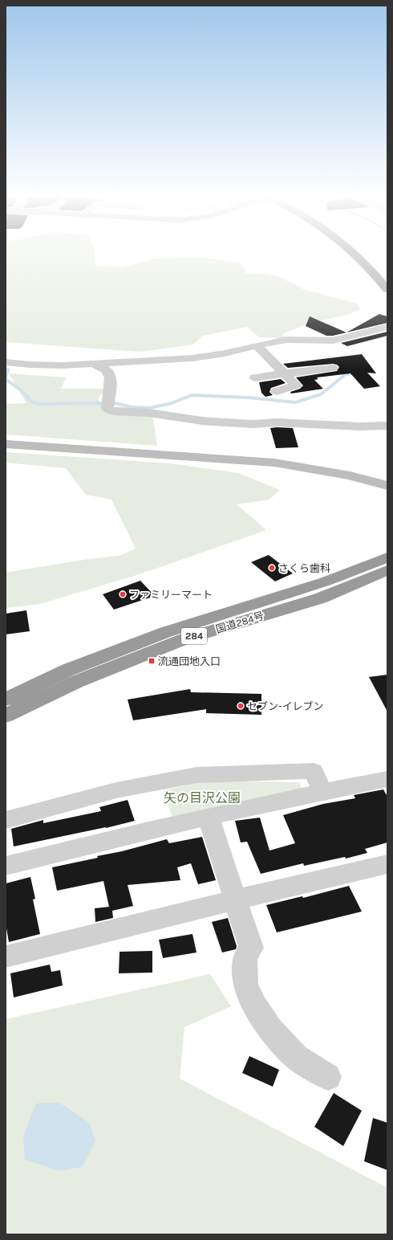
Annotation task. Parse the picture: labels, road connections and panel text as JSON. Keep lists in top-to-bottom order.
{
  "streets": {
    "highway": ["国道284号", "284"]
  },
  "parks": ["矢の目沢公園"],
  "places": {
    "other": ["さくら歯科", "ファミリーマート", "セブン-イレブン"],
    "transit": ["流通団地入口"]
  }
}
